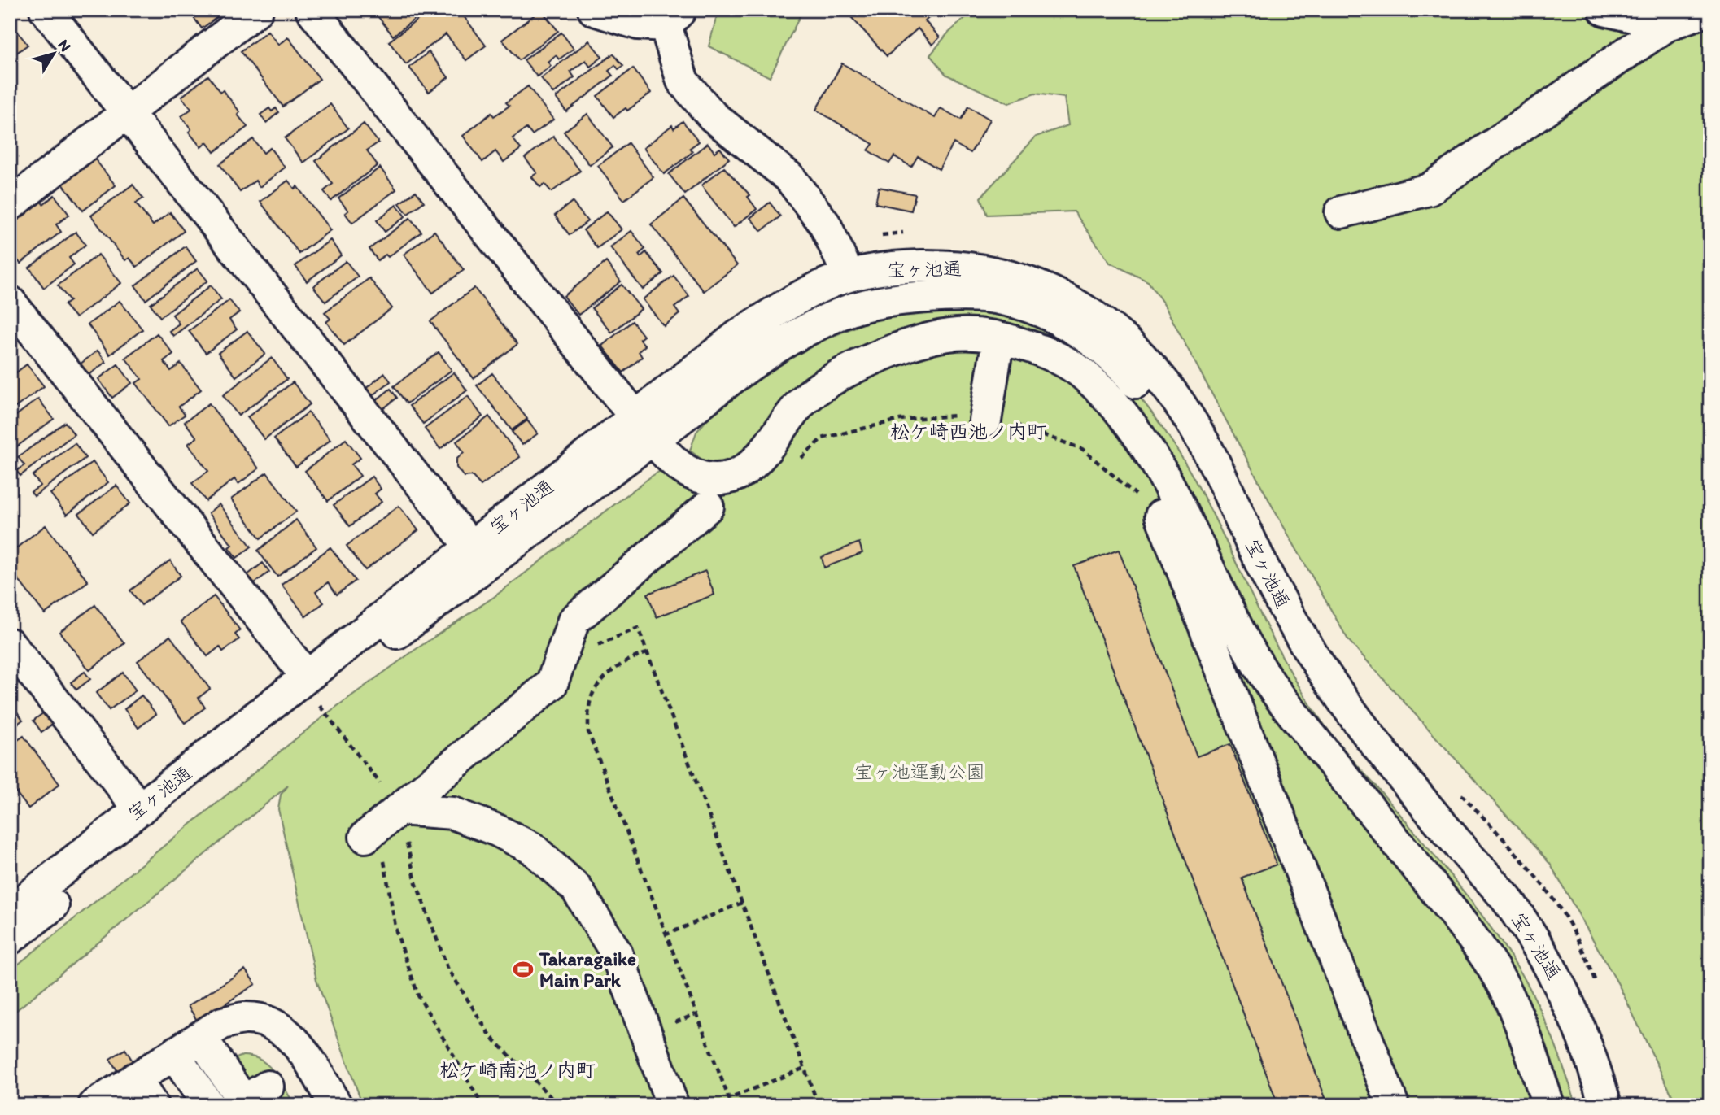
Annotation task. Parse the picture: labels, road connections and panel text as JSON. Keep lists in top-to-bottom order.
{
  "streets": {
    "street": ["宝ヶ池通"]
  },
  "districts": ["松ケ崎西池ノ内町", "松ケ崎南池ノ内町"],
  "parks": ["宝ヶ池運動公園"],
  "places": {
    "sports": ["Takaragaike Main Park"]
  },
  "north": "top right"
}
